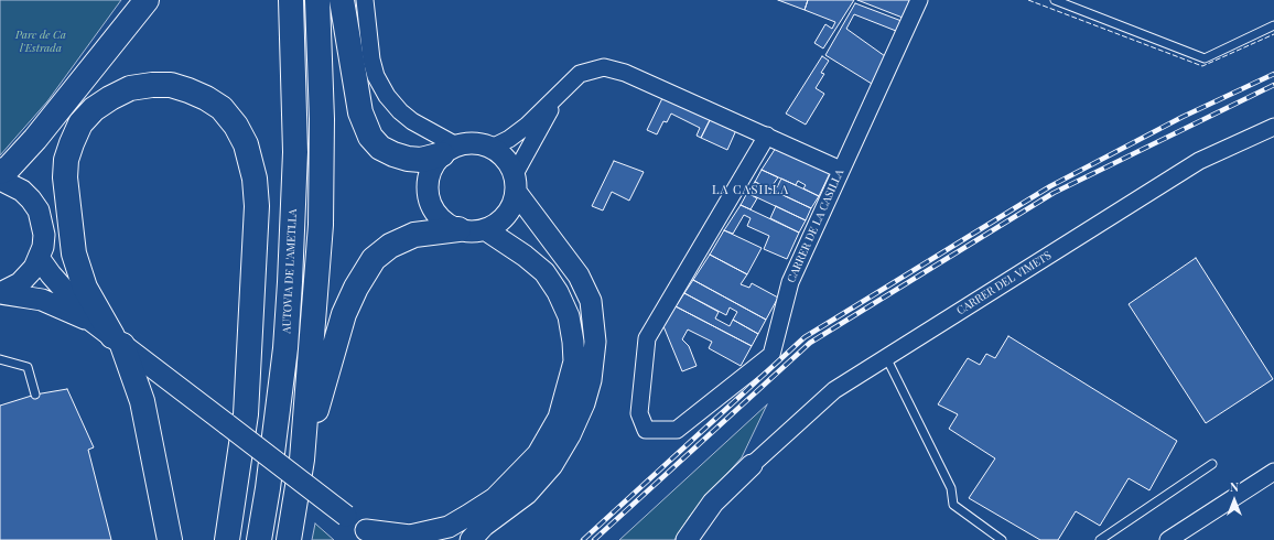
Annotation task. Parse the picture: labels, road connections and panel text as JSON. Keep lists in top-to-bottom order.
{
  "streets": {
    "highway": ["AUTOVIA DE L'AMETLLA"],
    "street": ["CARRER DE LA CASILLA", "CARRER DEL VIMETS"]
  },
  "districts": ["LA CASILLA"],
  "parks": ["Parc de Ca l'Estrada"],
  "north": "top"
}
